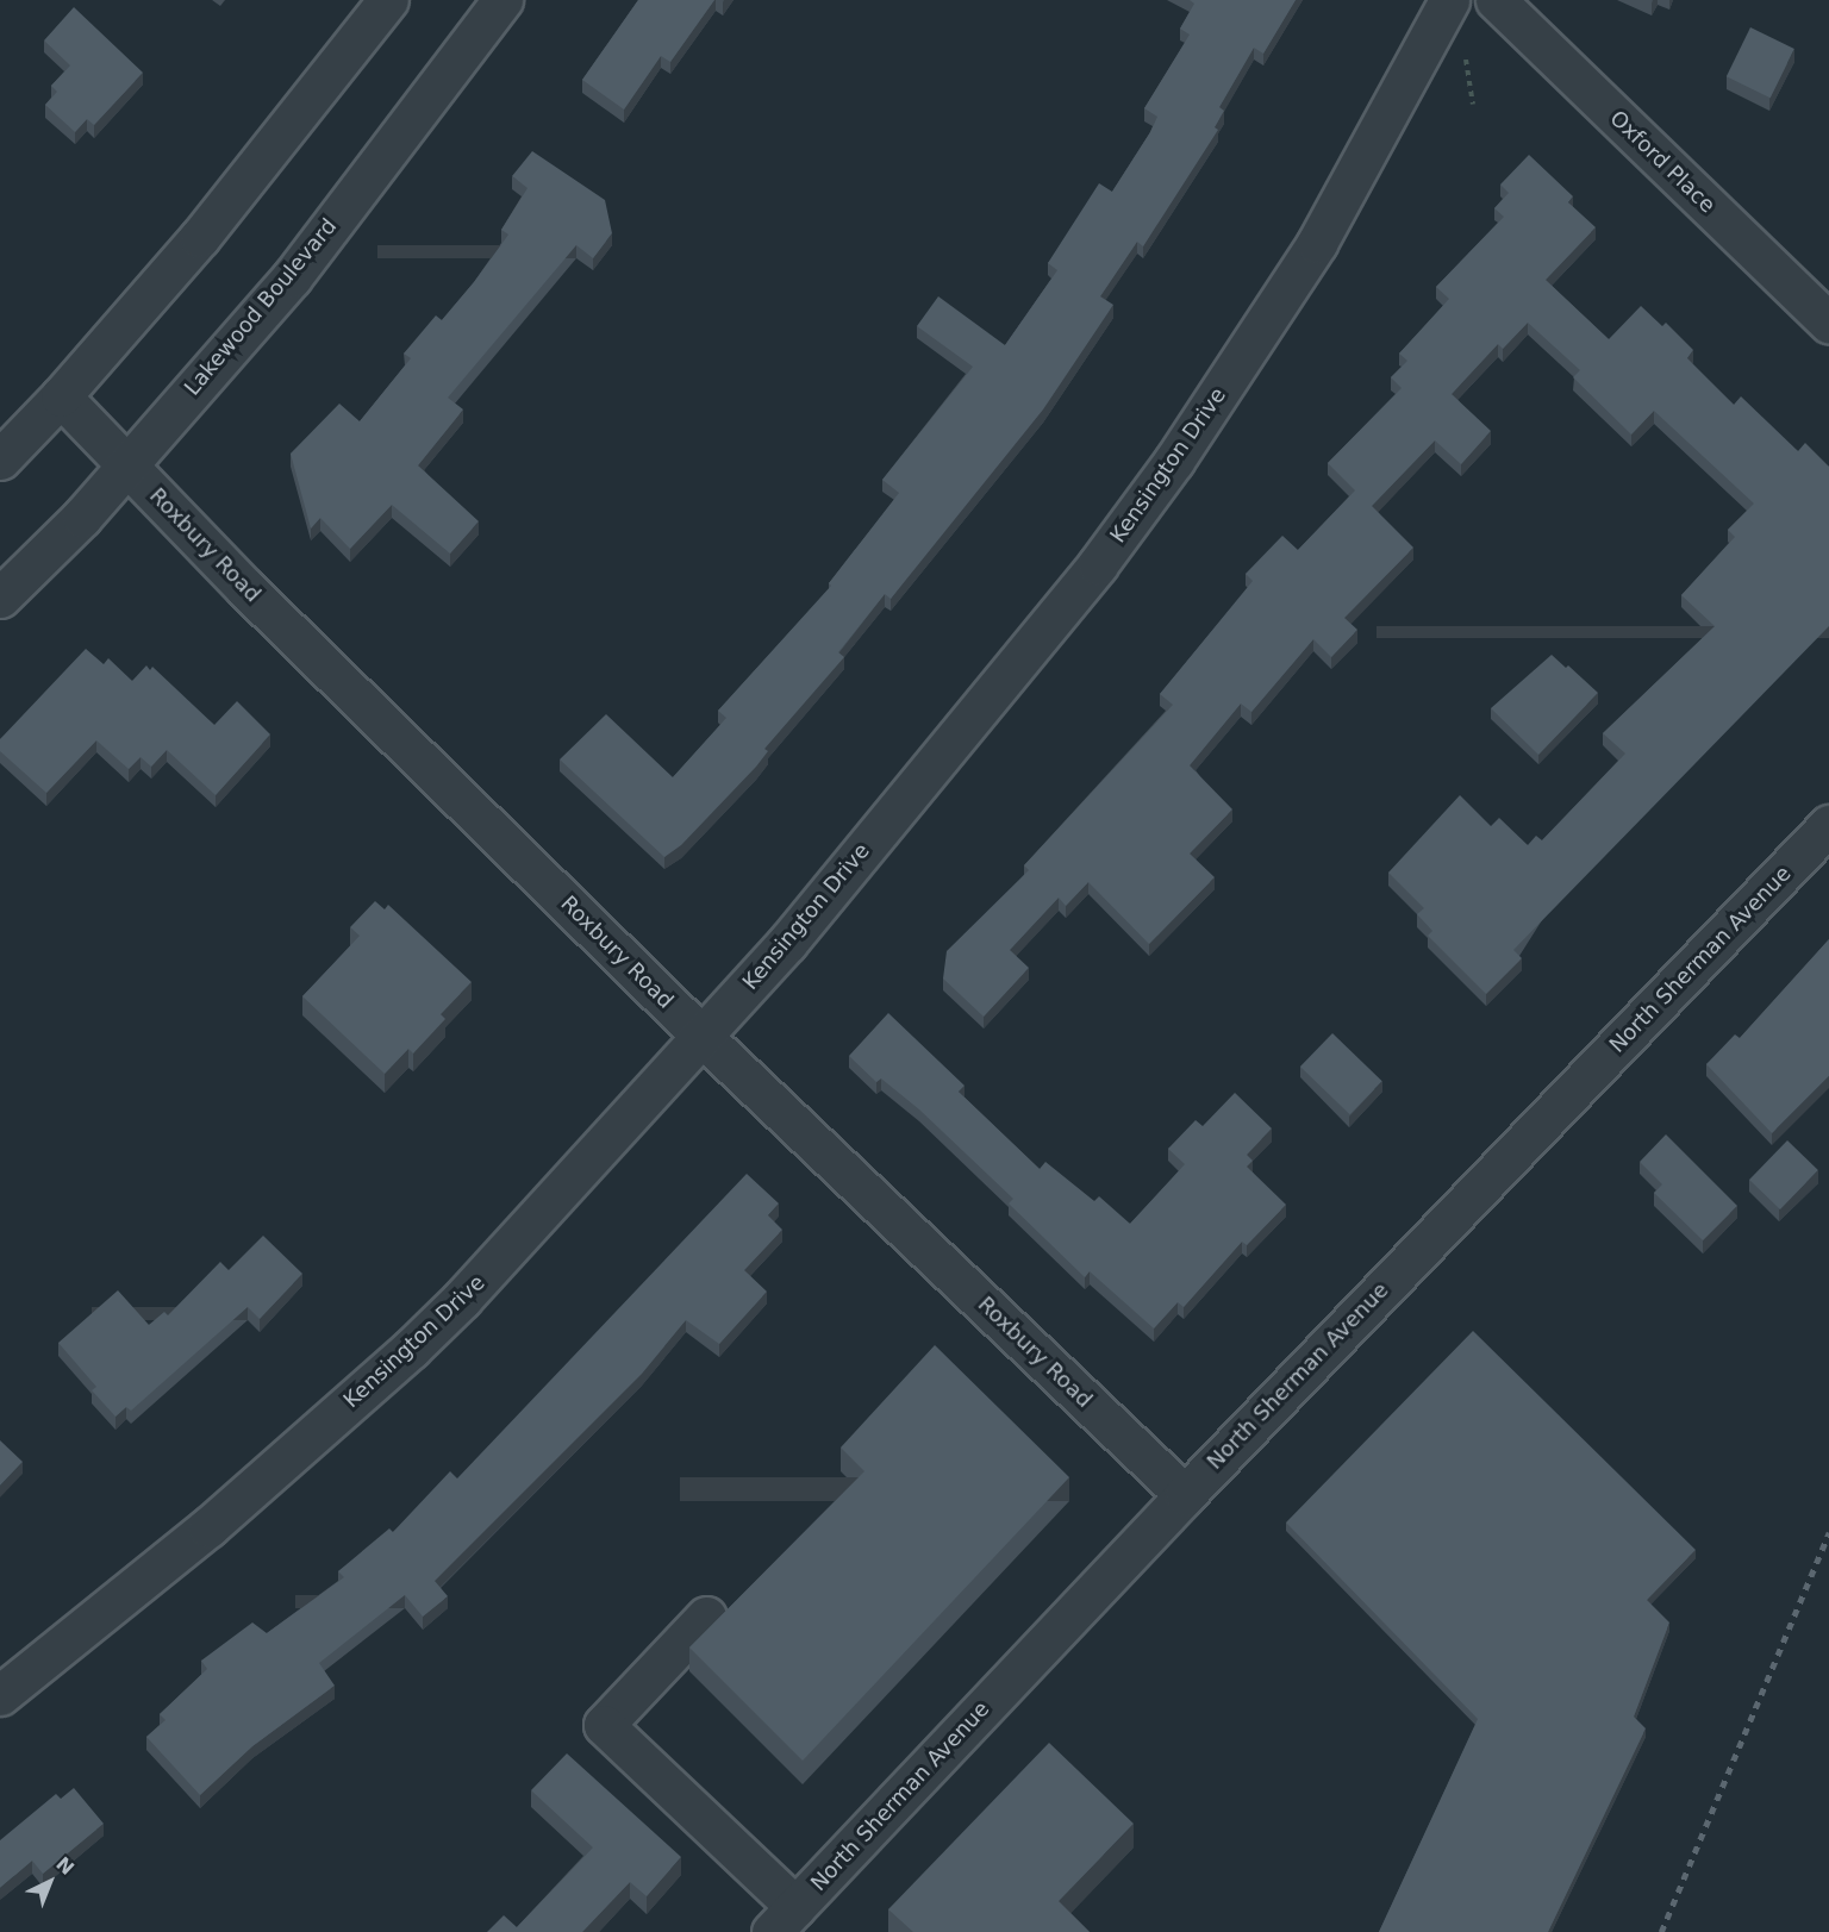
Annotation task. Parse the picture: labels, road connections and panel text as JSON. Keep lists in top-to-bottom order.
{
  "streets": {
    "street": [
      "Oxford Place",
      "Lakewood Boulevard",
      "Kensington Drive",
      "Roxbury Road",
      "North Sherman Avenue"
    ]
  },
  "crossings": [
    ["Lakewood Boulevard", "Roxbury Road"],
    ["Kensington Drive", "Roxbury Road"],
    ["Roxbury Road", "North Sherman Avenue"]
  ],
  "north": "top right"
}
